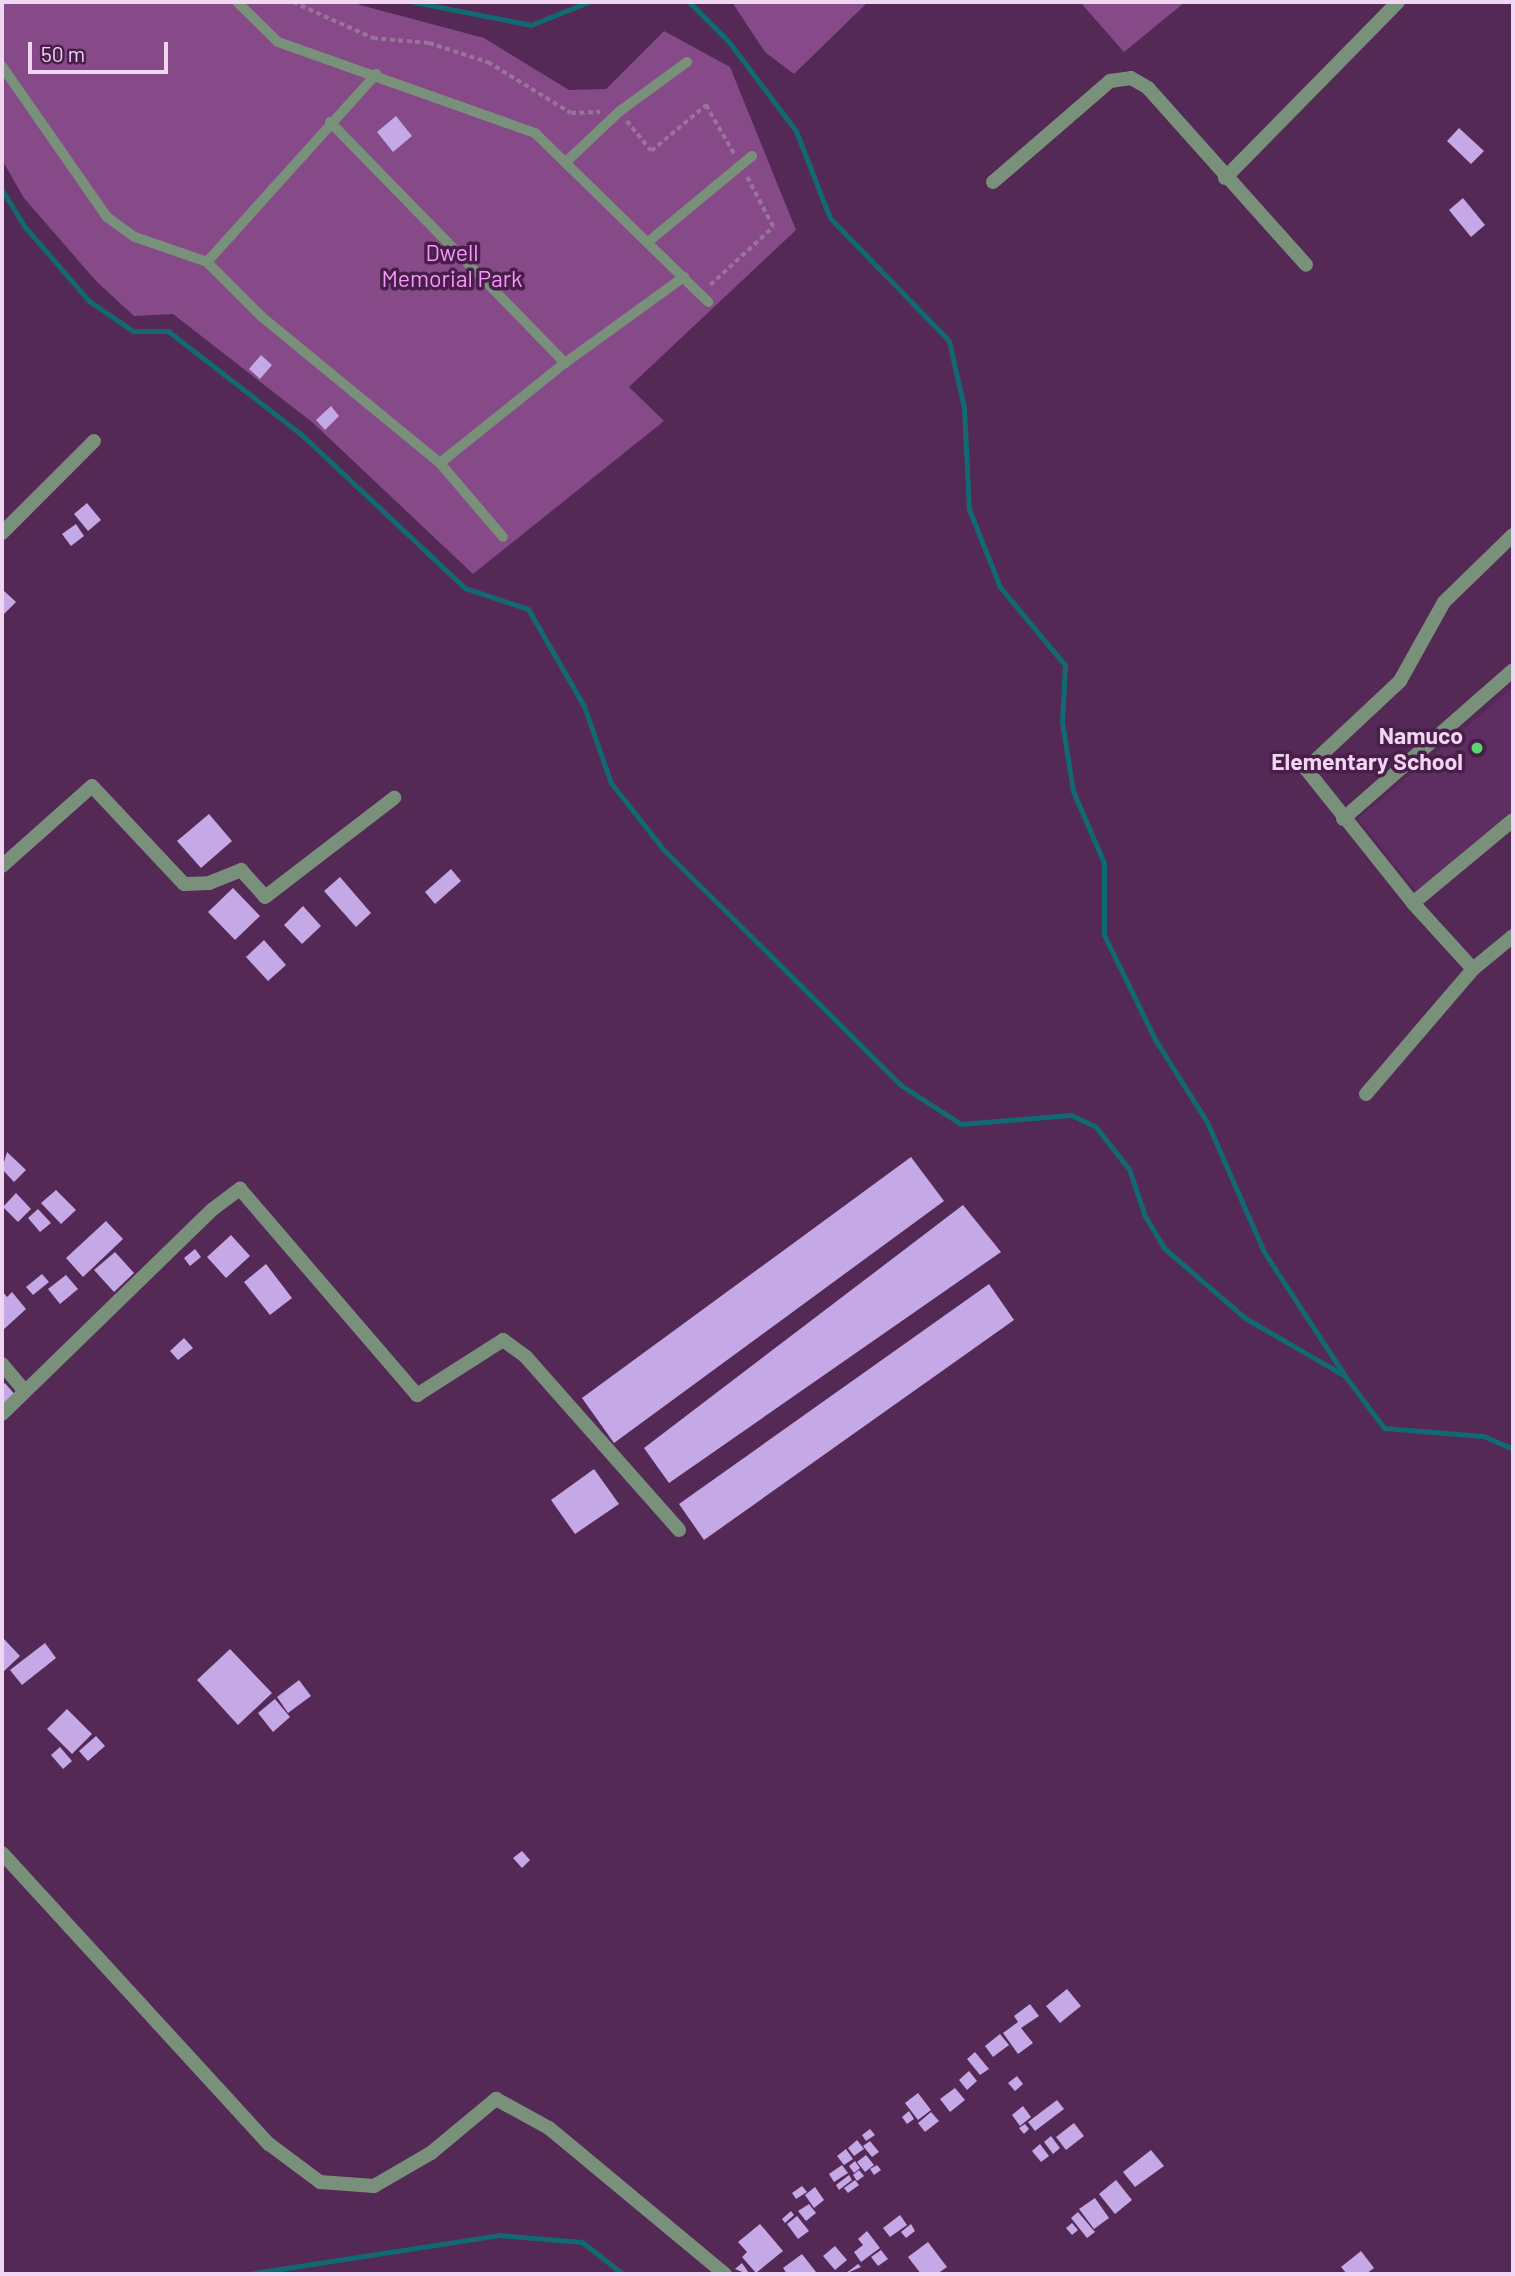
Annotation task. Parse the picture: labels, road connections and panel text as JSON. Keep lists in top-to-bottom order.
{
  "parks": ["Dwell Memorial Park"],
  "places": ["Namuco Elementary School"],
  "scale_bar": "50 m"
}
